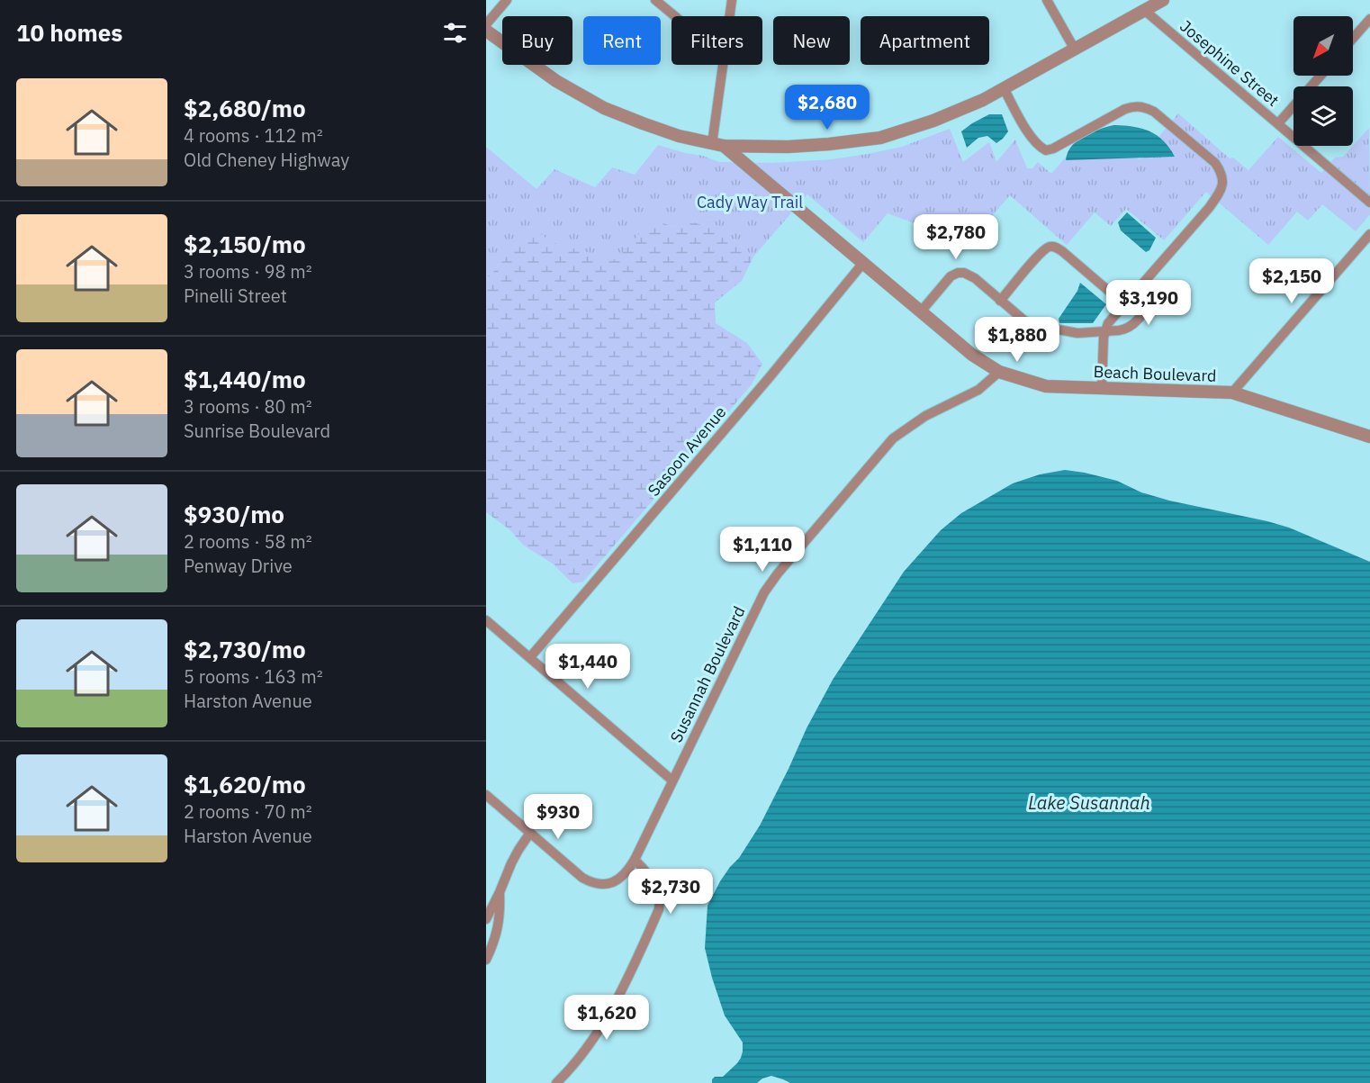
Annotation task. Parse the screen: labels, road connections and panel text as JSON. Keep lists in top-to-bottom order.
{
  "streets": {
    "street": [
      "Josephine Street",
      "Beach Boulevard",
      "Sasoon Avenue",
      "Susannah Boulevard"
    ]
  },
  "crossings": [
    ["Beach Boulevard", "Sasoon Avenue"],
    ["Beach Boulevard", "Susannah Boulevard"]
  ],
  "water": ["Lake Susannah"],
  "parks": ["Cady Way Trail"],
  "north": "bottom left",
  "page": {
    "heading": "10 homes",
    "chip": [
      "Buy",
      "Rent",
      "Filters",
      "New",
      "Apartment"
    ],
    "list": [
      {
        "name": "$2,680/mo",
        "note": "4 rooms · 112 m² · Old Cheney Highway"
      },
      {
        "name": "$2,150/mo",
        "note": "3 rooms · 98 m² · Pinelli Street"
      },
      {
        "name": "$1,440/mo",
        "note": "3 rooms · 80 m² · Sunrise Boulevard"
      },
      {
        "name": "$930/mo",
        "note": "2 rooms · 58 m² · Penway Drive"
      },
      {
        "name": "$2,730/mo",
        "note": "5 rooms · 163 m² · Harston Avenue"
      },
      {
        "name": "$1,620/mo",
        "note": "2 rooms · 70 m² · Harston Avenue"
      }
    ],
    "price": [
      "$2,680",
      "$2,780",
      "$2,150",
      "$3,190",
      "$1,880",
      "$1,110",
      "$1,440",
      "$930",
      "$2,730",
      "$1,620"
    ]
  }
}
